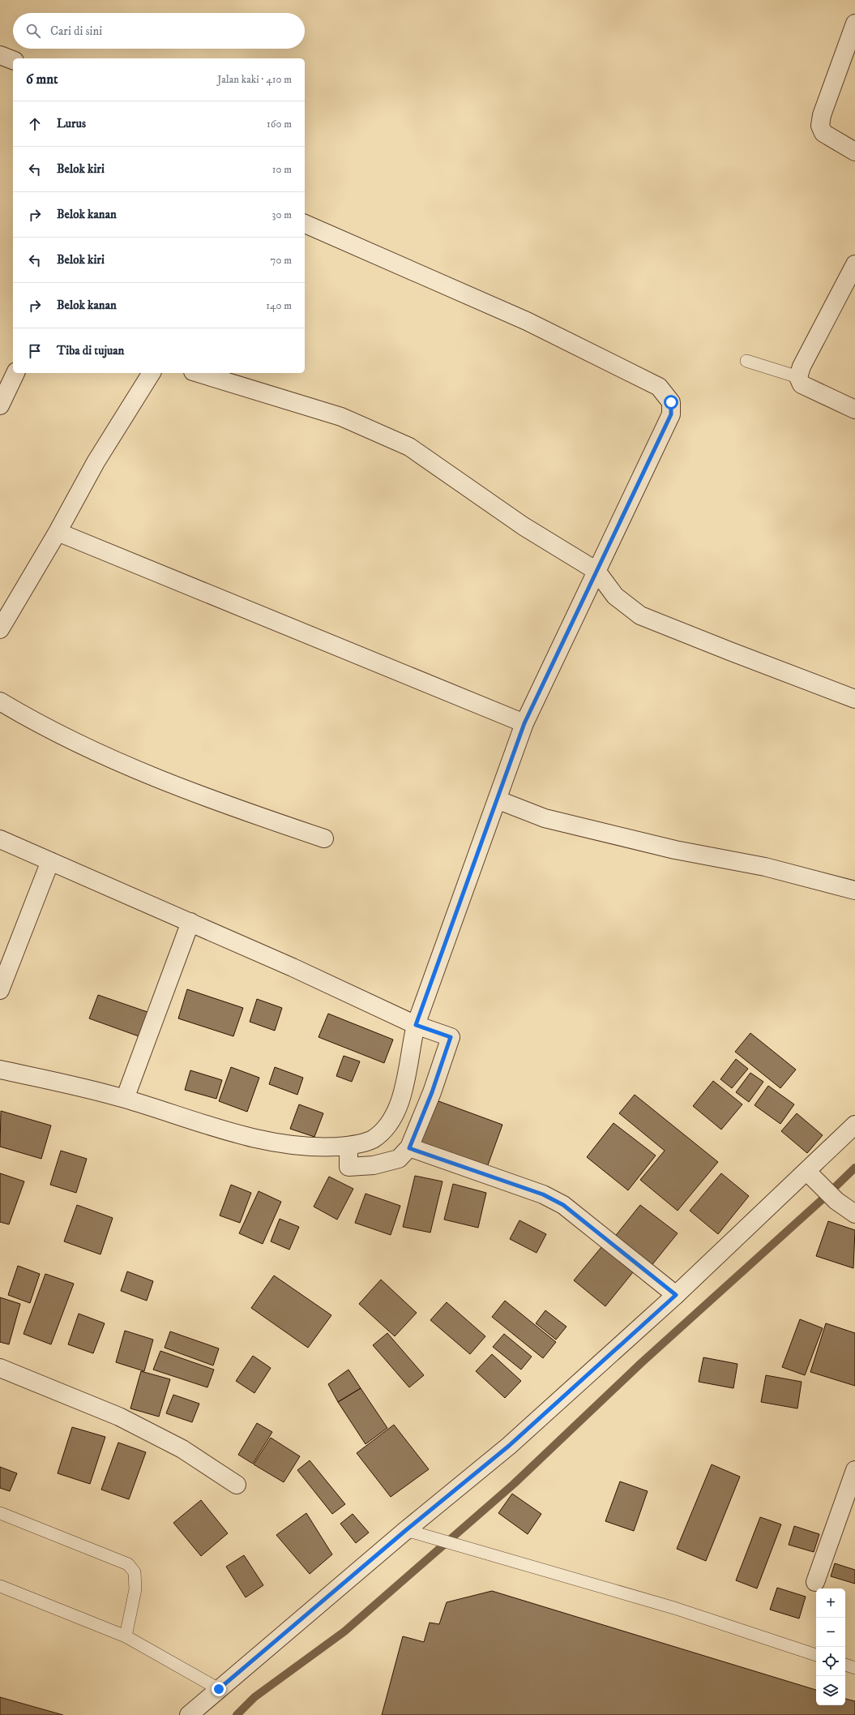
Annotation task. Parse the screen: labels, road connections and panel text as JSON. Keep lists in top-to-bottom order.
{
  "page": {
    "search": "Cari di sini",
    "heading": ["6 mnt", "Jalan kaki · 410 m"],
    "list": [
      ["Lurus", "160 m"],
      ["Belok kiri", "10 m"],
      ["Belok kanan", "30 m"],
      ["Belok kiri", "70 m"],
      ["Belok kanan", "140 m"],
      "Tiba di tujuan"
    ],
    "map_buttons": ["+", "−"]
  }
}
